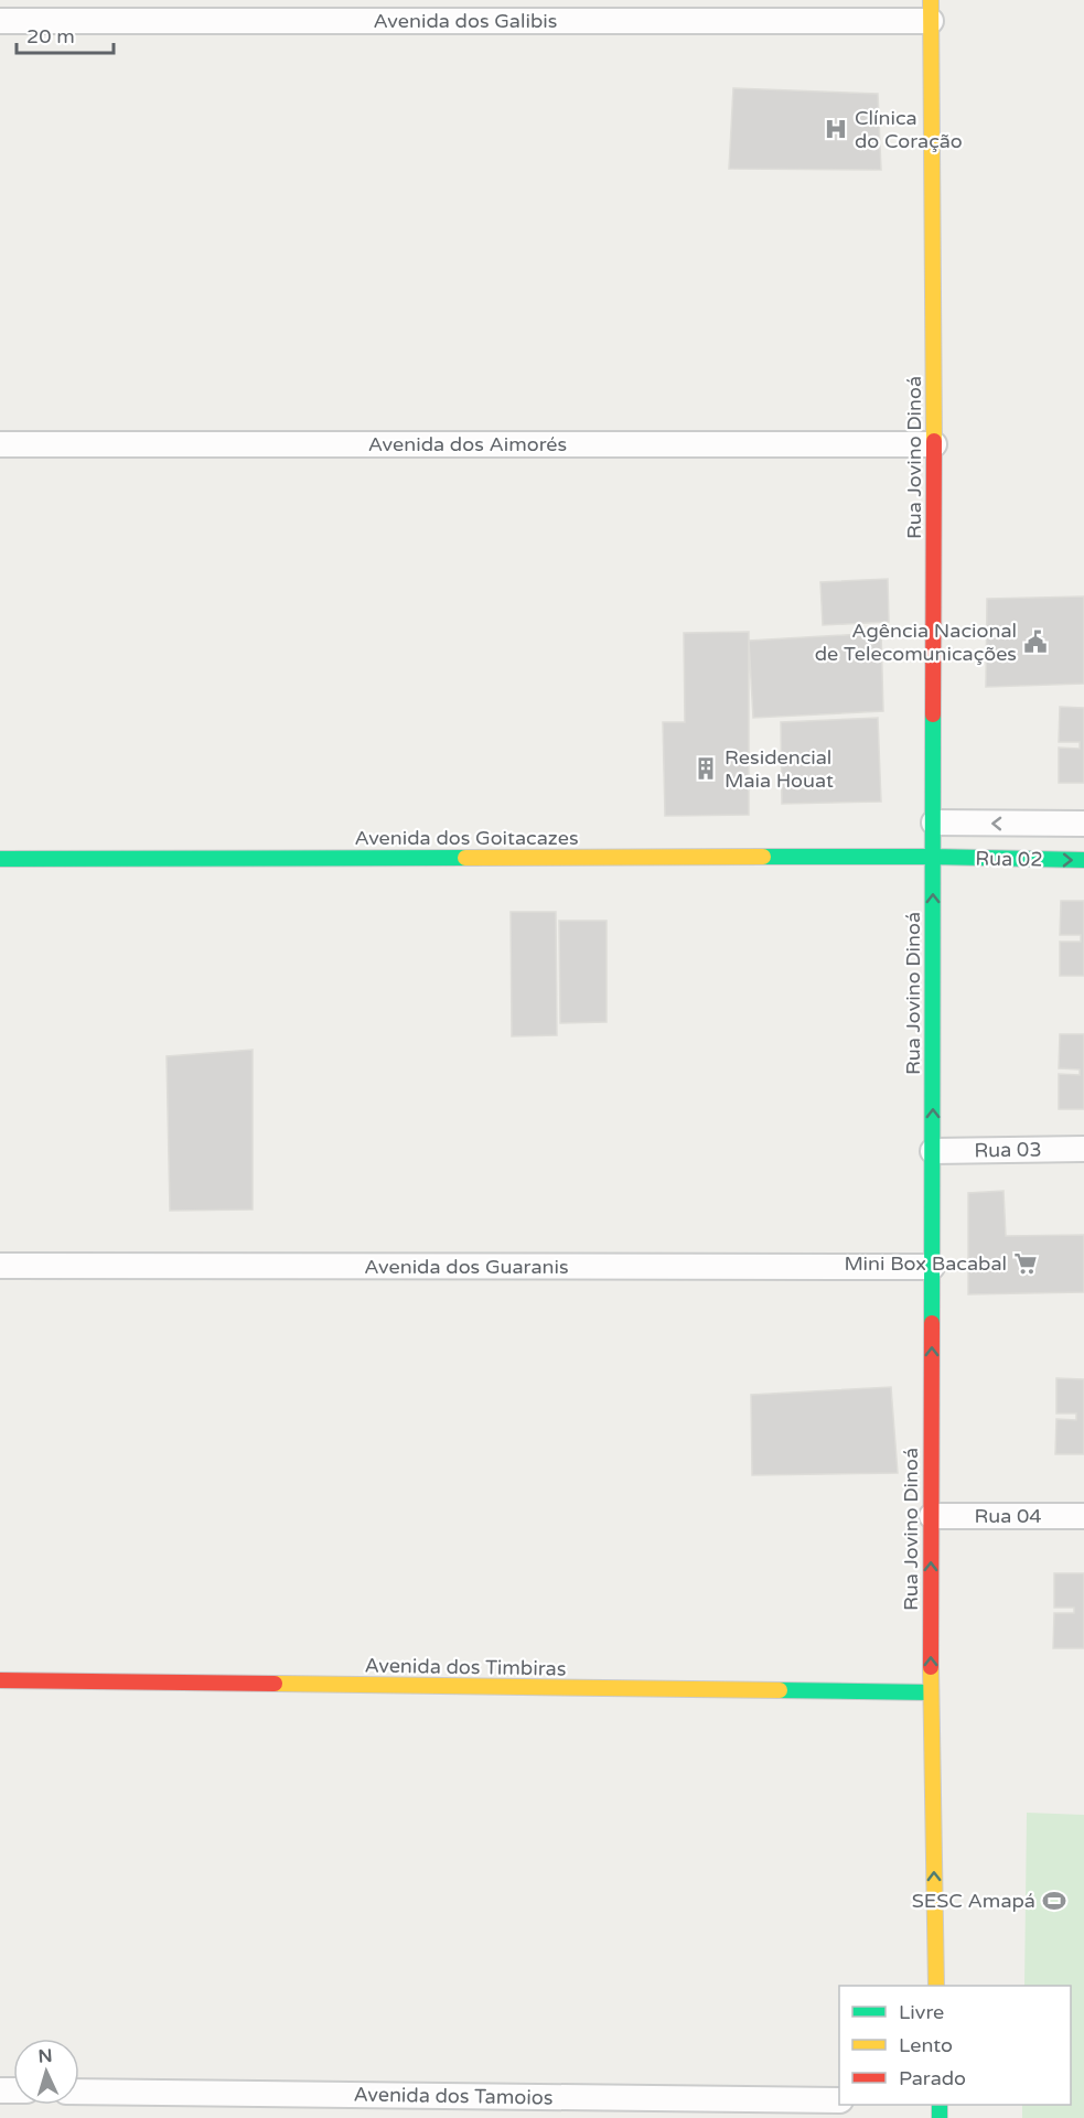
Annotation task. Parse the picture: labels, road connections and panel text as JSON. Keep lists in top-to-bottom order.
{
  "streets": {
    "street": [
      "Avenida dos Galibis",
      "Avenida dos Aimorés",
      "Rua Jovino Dinoá",
      "Avenida dos Goitacazes",
      "Rua 02",
      "Rua 03",
      "Avenida dos Guaranis",
      "Rua 04",
      "Avenida dos Timbiras",
      "Avenida dos Tamoios"
    ]
  },
  "crossings": [
    ["Avenida dos Galibis", "Rua Jovino Dinoá"],
    ["Avenida dos Aimorés", "Rua Jovino Dinoá"],
    ["Rua Jovino Dinoá", "Avenida dos Goitacazes"],
    ["Rua Jovino Dinoá", "Rua 02"],
    ["Rua Jovino Dinoá", "Rua 03"],
    ["Rua Jovino Dinoá", "Avenida dos Guaranis"],
    ["Rua Jovino Dinoá", "Rua 04"],
    ["Rua Jovino Dinoá", "Avenida dos Timbiras"],
    ["Avenida dos Goitacazes", "Rua 02"]
  ],
  "one_way": ["Rua Jovino Dinoá"],
  "places": {
    "hospital": ["Clínica do Coração"],
    "public building": ["Agência Nacional de Telecomunicações"],
    "building": ["Residencial Maia Houat"],
    "supermarket": ["Mini Box Bacabal"],
    "sports": ["SESC Amapá"]
  },
  "legend": ["Livre", "Lento", "Parado"],
  "scale_bar": "20 m",
  "north": "top"
}
